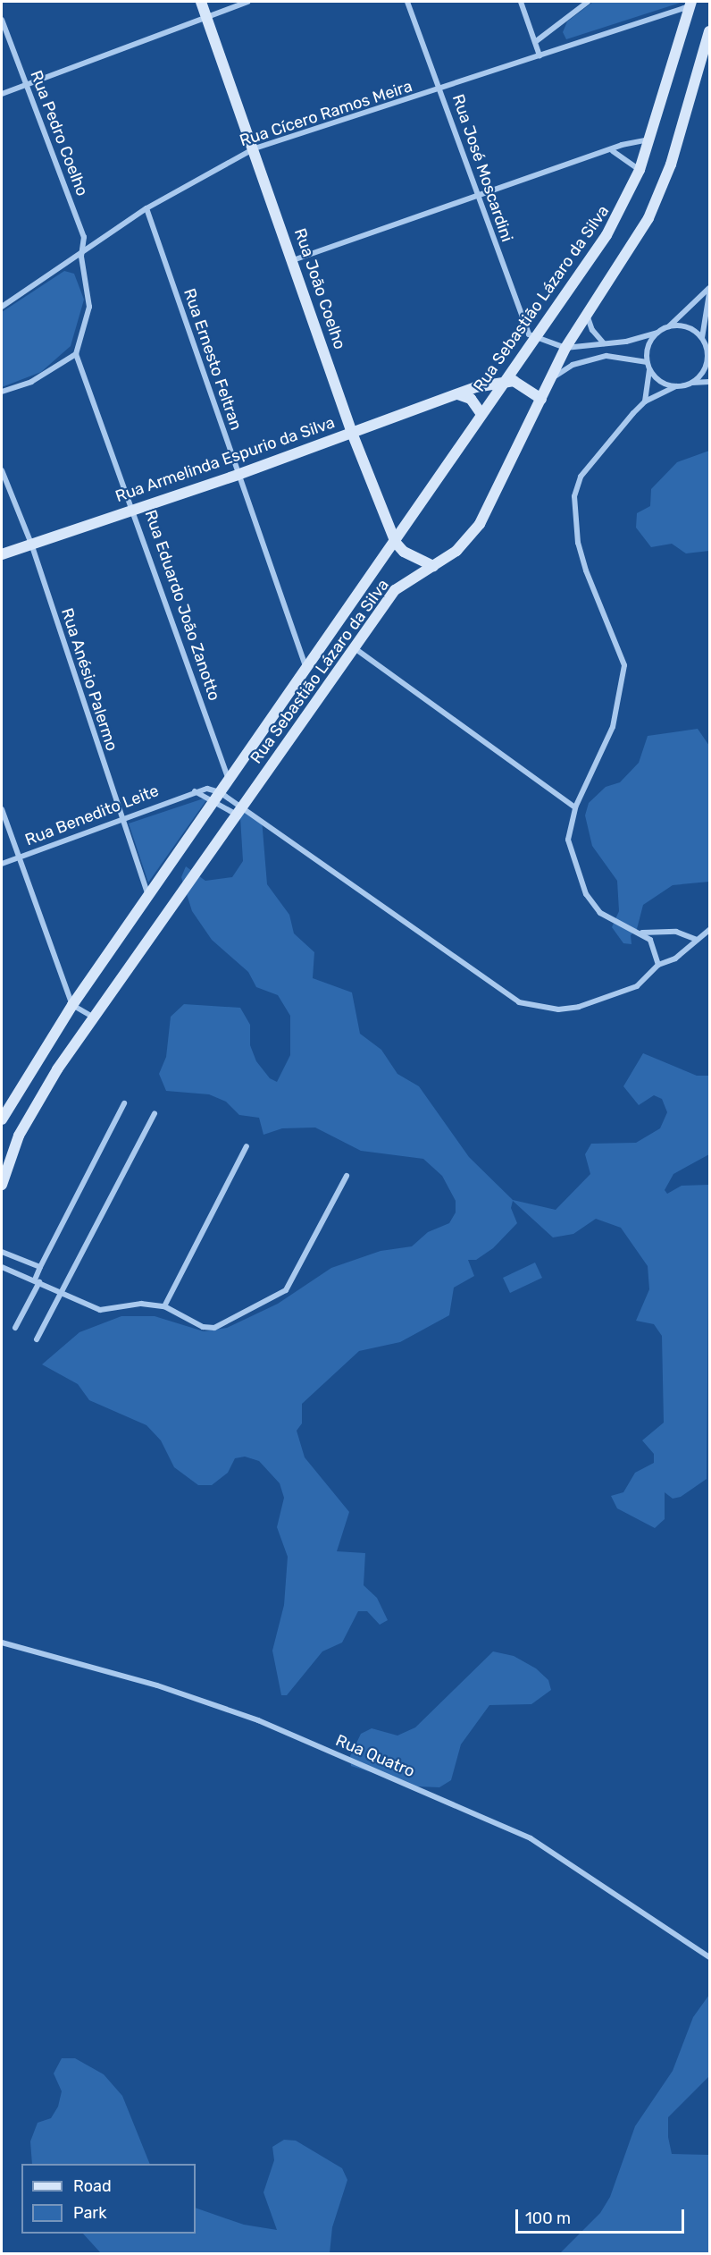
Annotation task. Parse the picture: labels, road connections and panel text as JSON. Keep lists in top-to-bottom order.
{
  "streets": {
    "street": [
      "Rua Cícero Ramos Meira",
      "Rua Pedro Coelho",
      "Rua José Moscardini",
      "Rua João Coelho",
      "Rua Sebastião Lázaro da Silva",
      "Rua Ernesto Feltran",
      "Rua Armelinda Espurio da Silva",
      "Rua Eduardo João Zanotto",
      "Rua Anésio Palermo",
      "Rua Benedito Leite",
      "Rua Quatro"
    ]
  },
  "crossings": [
    ["Rua Cícero Ramos Meira", "Rua Pedro Coelho"],
    ["Rua Cícero Ramos Meira", "Rua José Moscardini"],
    ["Rua Cícero Ramos Meira", "Rua João Coelho"],
    ["Rua Cícero Ramos Meira", "Rua Sebastião Lázaro da Silva"],
    ["Rua Cícero Ramos Meira", "Rua Ernesto Feltran"],
    ["Rua José Moscardini", "Rua Sebastião Lázaro da Silva"],
    ["Rua João Coelho", "Rua Sebastião Lázaro da Silva"],
    ["Rua João Coelho", "Rua Armelinda Espurio da Silva"],
    ["Rua Sebastião Lázaro da Silva", "Rua Ernesto Feltran"],
    ["Rua Sebastião Lázaro da Silva", "Rua Armelinda Espurio da Silva"],
    ["Rua Sebastião Lázaro da Silva", "Rua Eduardo João Zanotto"],
    ["Rua Sebastião Lázaro da Silva", "Rua Anésio Palermo"],
    ["Rua Sebastião Lázaro da Silva", "Rua Benedito Leite"],
    ["Rua Ernesto Feltran", "Rua Armelinda Espurio da Silva"],
    ["Rua Armelinda Espurio da Silva", "Rua Eduardo João Zanotto"],
    ["Rua Armelinda Espurio da Silva", "Rua Anésio Palermo"],
    ["Rua Anésio Palermo", "Rua Benedito Leite"]
  ],
  "legend": ["Road", "Park"],
  "scale_bar": "100 m"
}
